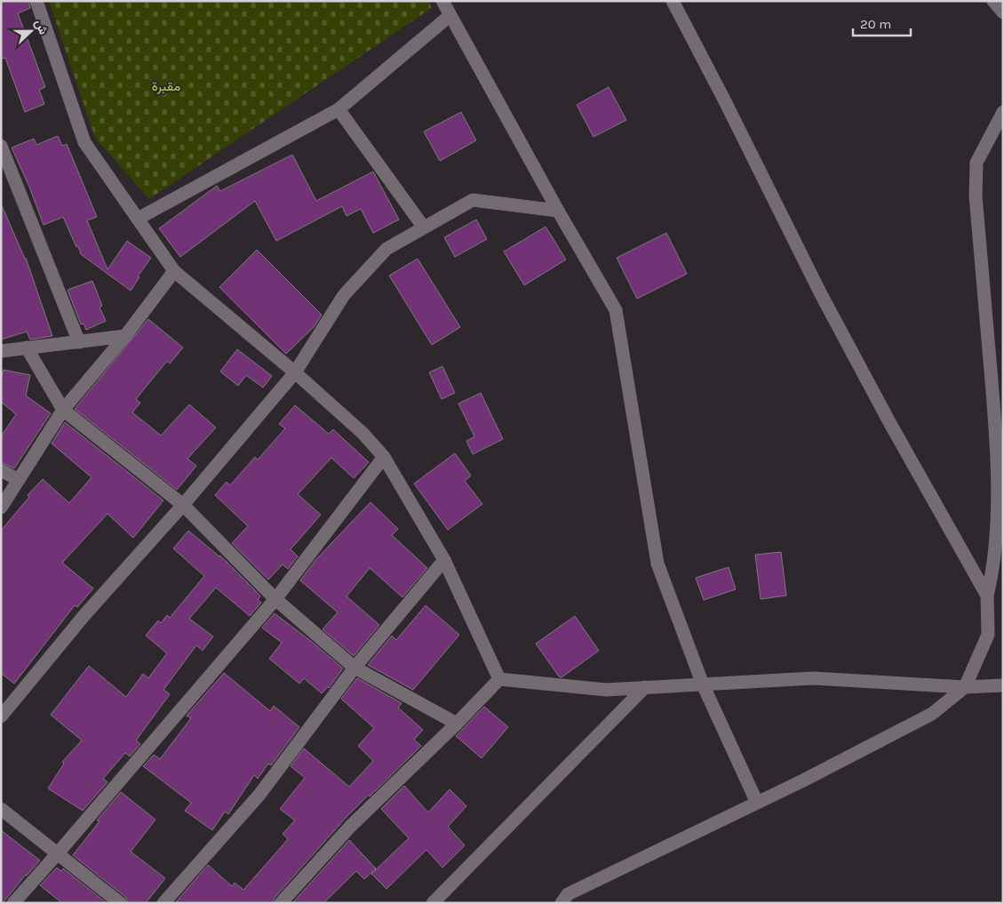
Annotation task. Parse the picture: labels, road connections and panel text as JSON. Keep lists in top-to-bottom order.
{
  "parks": ["مقبرة"],
  "scale_bar": "20 m",
  "north": "right"
}
